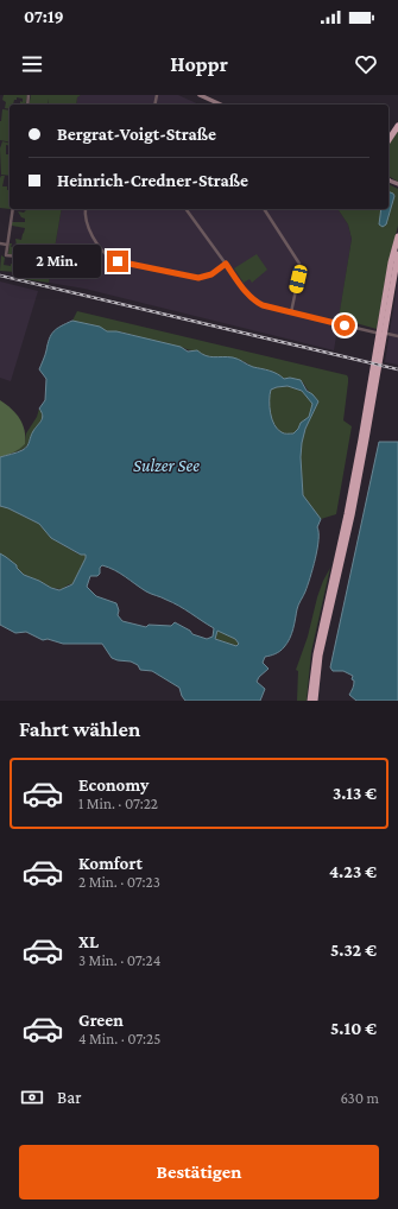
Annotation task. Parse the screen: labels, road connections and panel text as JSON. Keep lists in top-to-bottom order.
{
  "water": ["Sulzer See"],
  "page": {
    "status": "07:19",
    "header": "Hoppr",
    "banner": ["Bergrat-Voigt-Straße", "Heinrich-Credner-Straße"],
    "bubble": "2 Min.",
    "heading": "Fahrt wählen",
    "list": [
      {
        "name": "Economy",
        "note": "1 Min. · 07:22",
        "value": "3.13 €"
      },
      {
        "name": "Komfort",
        "note": "2 Min. · 07:23",
        "value": "4.23 €"
      },
      {
        "name": "XL",
        "note": "3 Min. · 07:24",
        "value": "5.32 €"
      },
      {
        "name": "Green",
        "note": "4 Min. · 07:25",
        "value": "5.10 €"
      }
    ],
    "pay": ["Bar", "630 m"],
    "buttons": "Bestätigen"
  }
}
